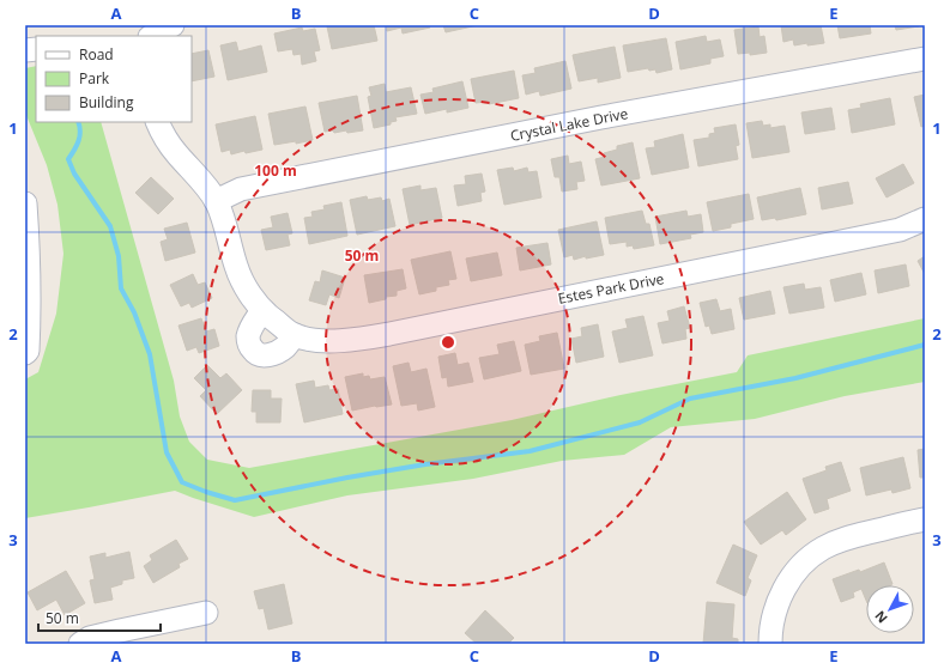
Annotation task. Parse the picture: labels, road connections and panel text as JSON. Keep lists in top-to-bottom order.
{
  "streets": {
    "street": ["Crystal Lake Drive", "Estes Park Drive"]
  },
  "crossings": [
    ["Crystal Lake Drive", "Estes Park Drive"]
  ],
  "legend": ["Road", "Park", "Building"],
  "scale_bar": "50 m",
  "north": "bottom left",
  "grid": {
    "columns": [
      "A",
      "B",
      "C",
      "D",
      "E"
    ],
    "rows": ["1", "2", "3"]
  },
  "rings": ["100 m", "50 m"]
}
